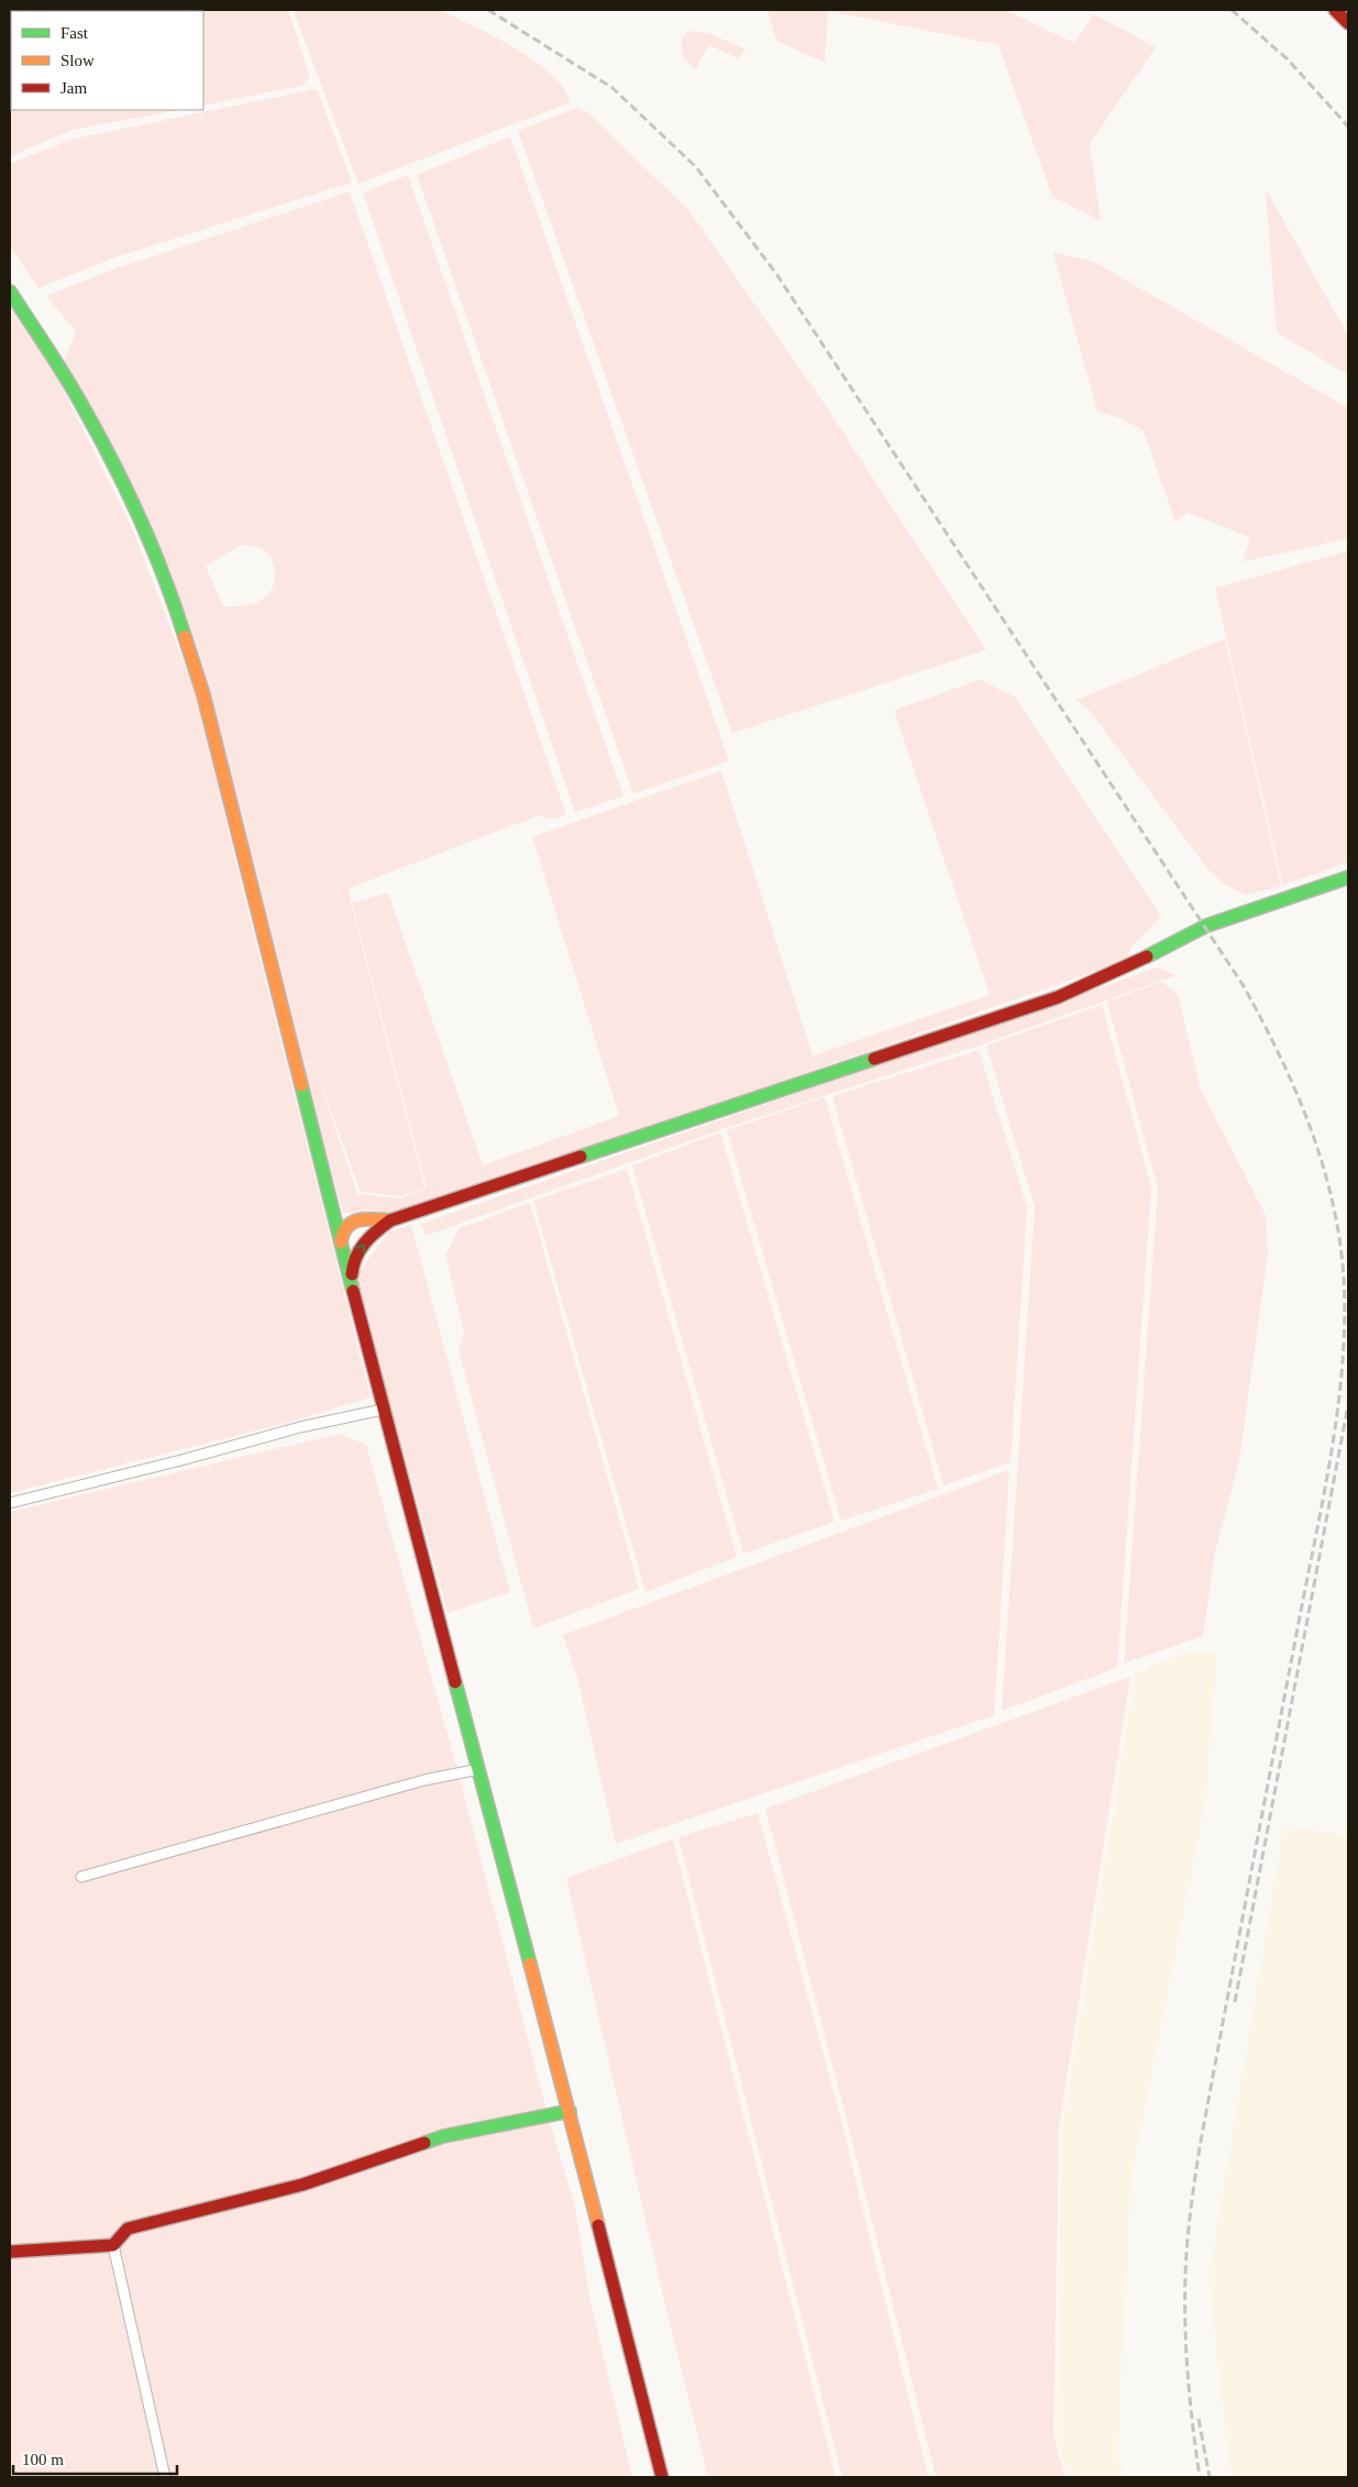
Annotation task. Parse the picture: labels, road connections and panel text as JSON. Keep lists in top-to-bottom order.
{
  "legend": ["Fast", "Slow", "Jam"],
  "scale_bar": "100 m"
}
